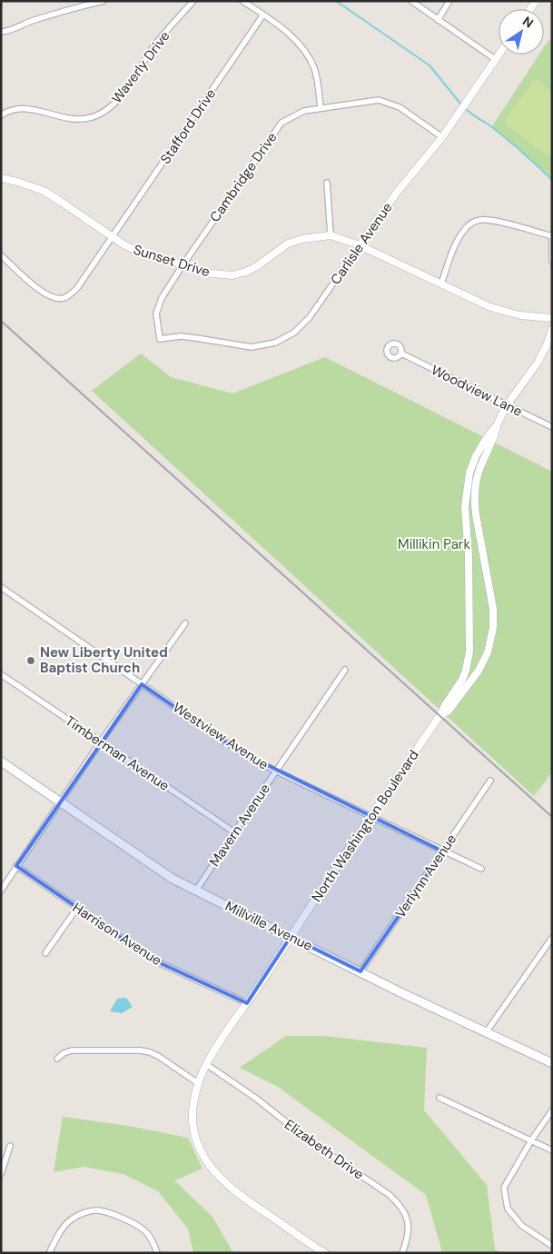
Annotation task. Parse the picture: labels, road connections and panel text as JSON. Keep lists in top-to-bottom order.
{
  "streets": {
    "main road": ["Millville Avenue"],
    "street": [
      "Waverly Drive",
      "Stafford Drive",
      "Cambridge Drive",
      "Carlisle Avenue",
      "Sunset Drive",
      "Woodview Lane",
      "Westview Avenue",
      "Timberman Avenue",
      "Mavern Avenue",
      "North Washington Boulevard",
      "Verlynn Avenue",
      "Harrison Avenue",
      "Elizabeth Drive"
    ]
  },
  "crossings": [
    ["Stafford Drive", "Sunset Drive"],
    ["Cambridge Drive", "Carlisle Avenue"],
    ["Cambridge Drive", "Sunset Drive"],
    ["Carlisle Avenue", "Sunset Drive"],
    ["Woodview Lane", "North Washington Boulevard"],
    ["Westview Avenue", "Mavern Avenue"],
    ["Westview Avenue", "North Washington Boulevard"],
    ["Westview Avenue", "Verlynn Avenue"],
    ["Timberman Avenue", "Mavern Avenue"],
    ["Mavern Avenue", "Millville Avenue"],
    ["North Washington Boulevard", "Millville Avenue"],
    ["North Washington Boulevard", "Harrison Avenue"],
    ["North Washington Boulevard", "Elizabeth Drive"],
    ["Verlynn Avenue", "Millville Avenue"]
  ],
  "parks": ["Millikin Park"],
  "places": ["New Liberty United Baptist Church"],
  "north": "top right"
}
